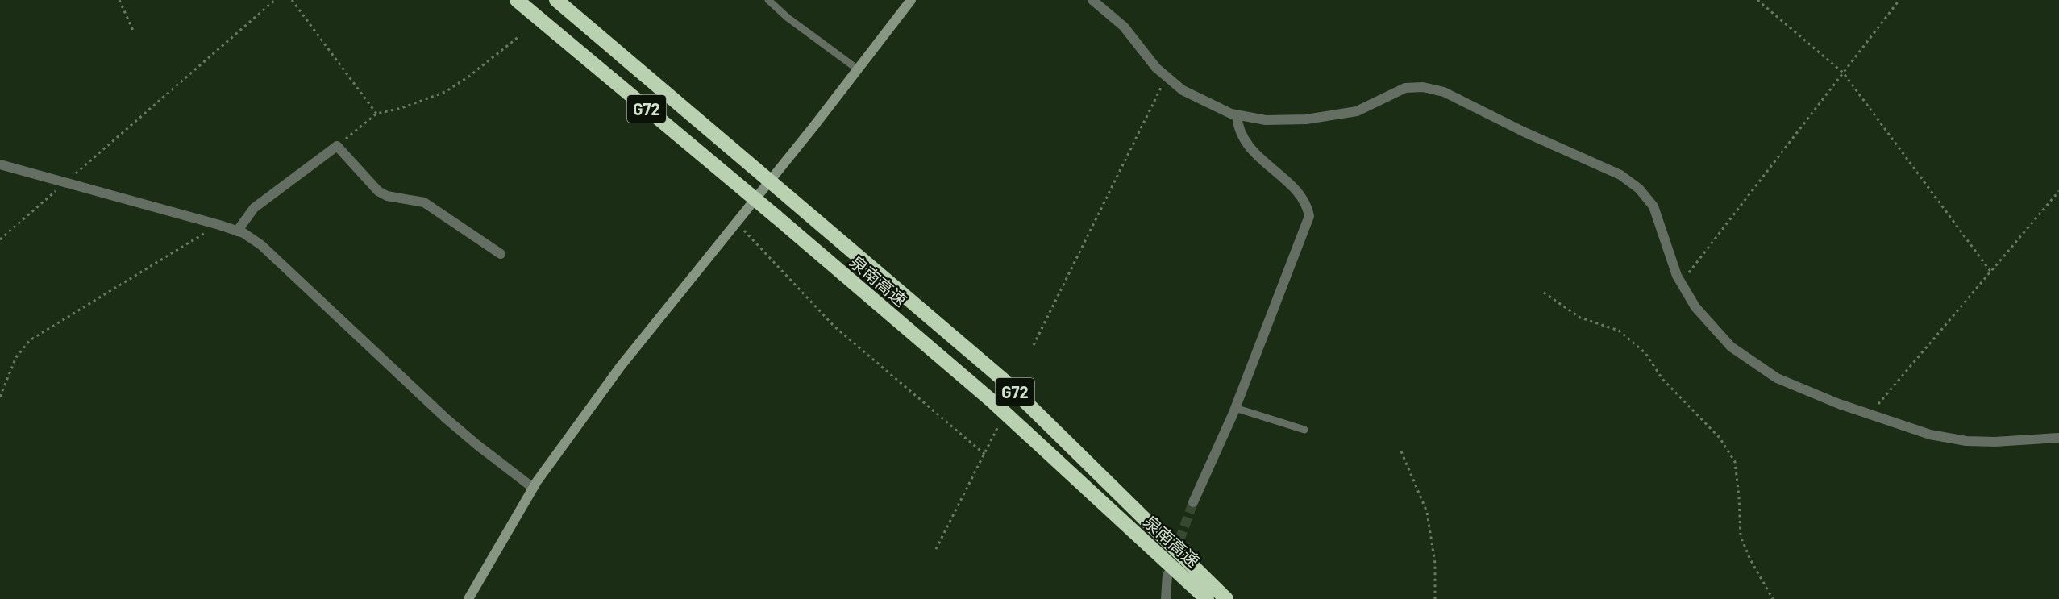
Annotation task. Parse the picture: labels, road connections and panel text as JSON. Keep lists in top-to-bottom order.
{
  "streets": {
    "highway": ["G72", "泉南高速"]
  }
}
